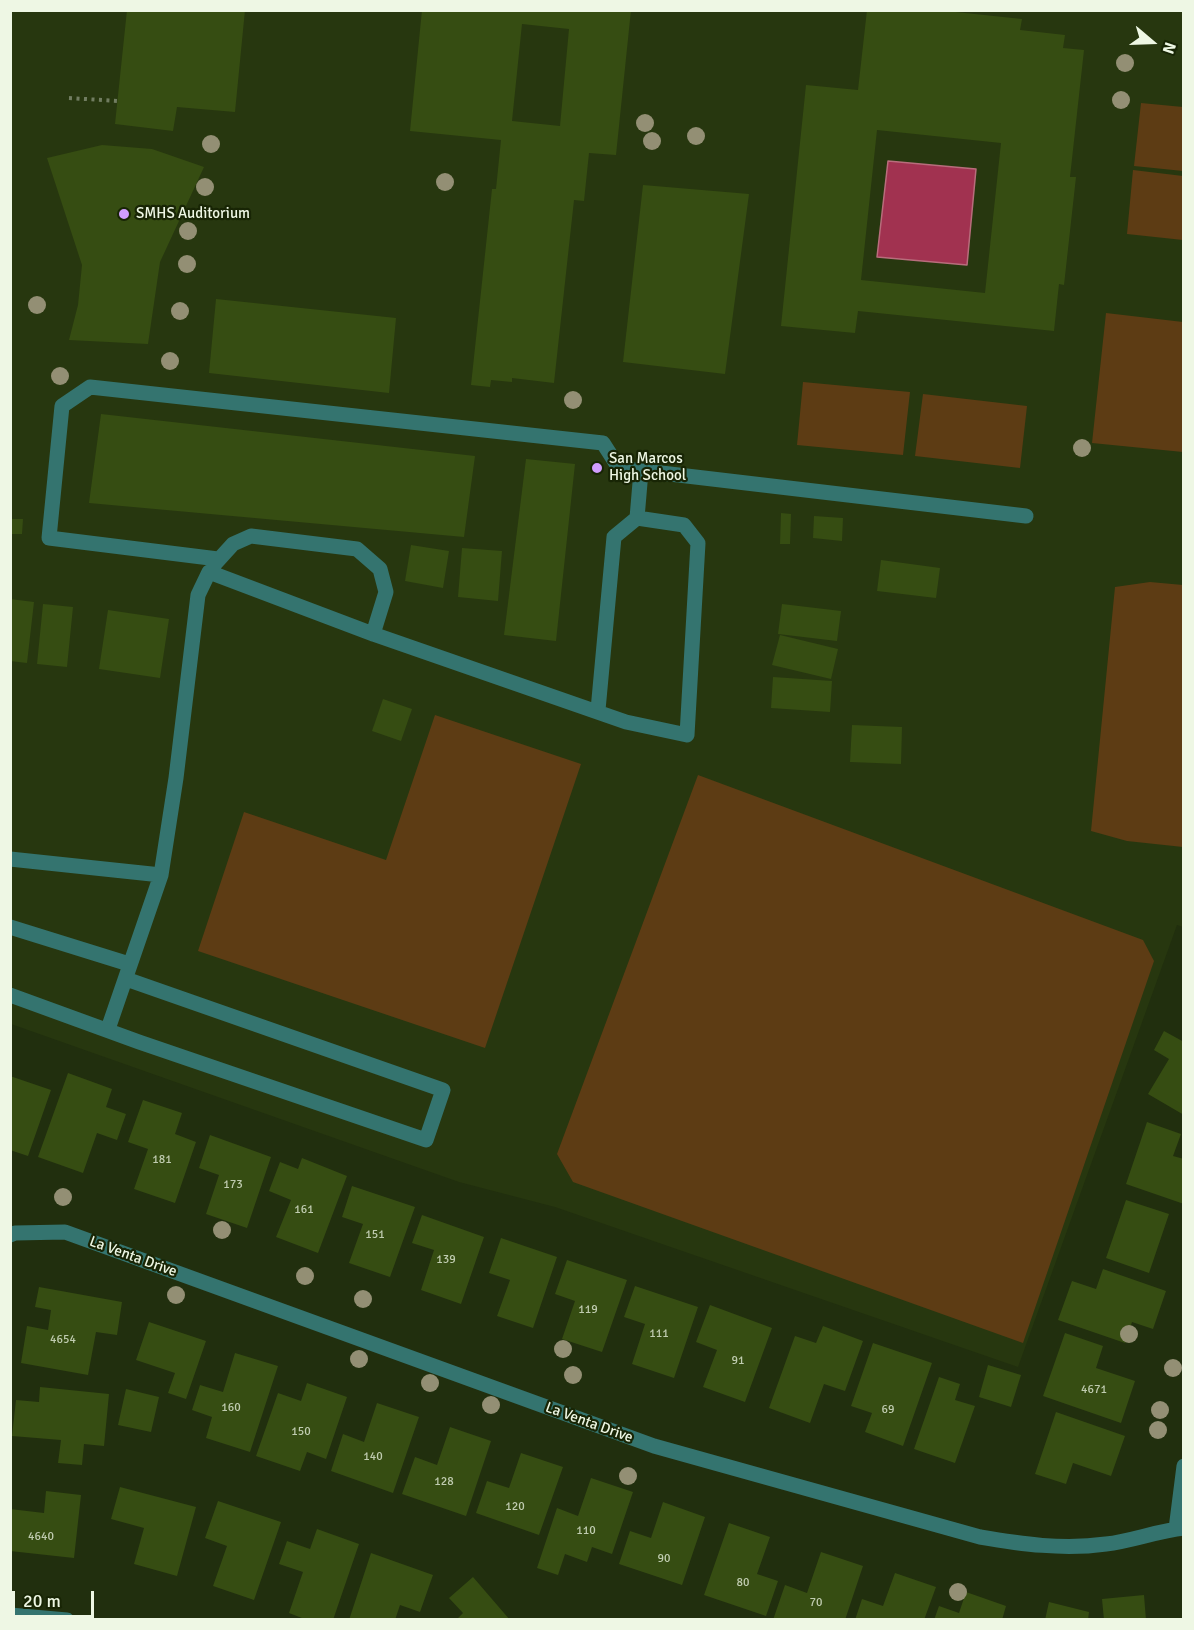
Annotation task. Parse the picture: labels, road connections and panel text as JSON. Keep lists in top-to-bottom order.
{
  "streets": {
    "street": ["La Venta Drive"]
  },
  "places": ["SMHS Auditorium", "San Marcos High School"],
  "house_numbers": [
    "181",
    "173",
    "161",
    "151",
    "139",
    "119",
    "111",
    "4654",
    "91",
    "4671",
    "160",
    "69",
    "150",
    "140",
    "128",
    "120",
    "110",
    "4640",
    "90",
    "80",
    "70"
  ],
  "scale_bar": "20 m",
  "north": "right"
}
